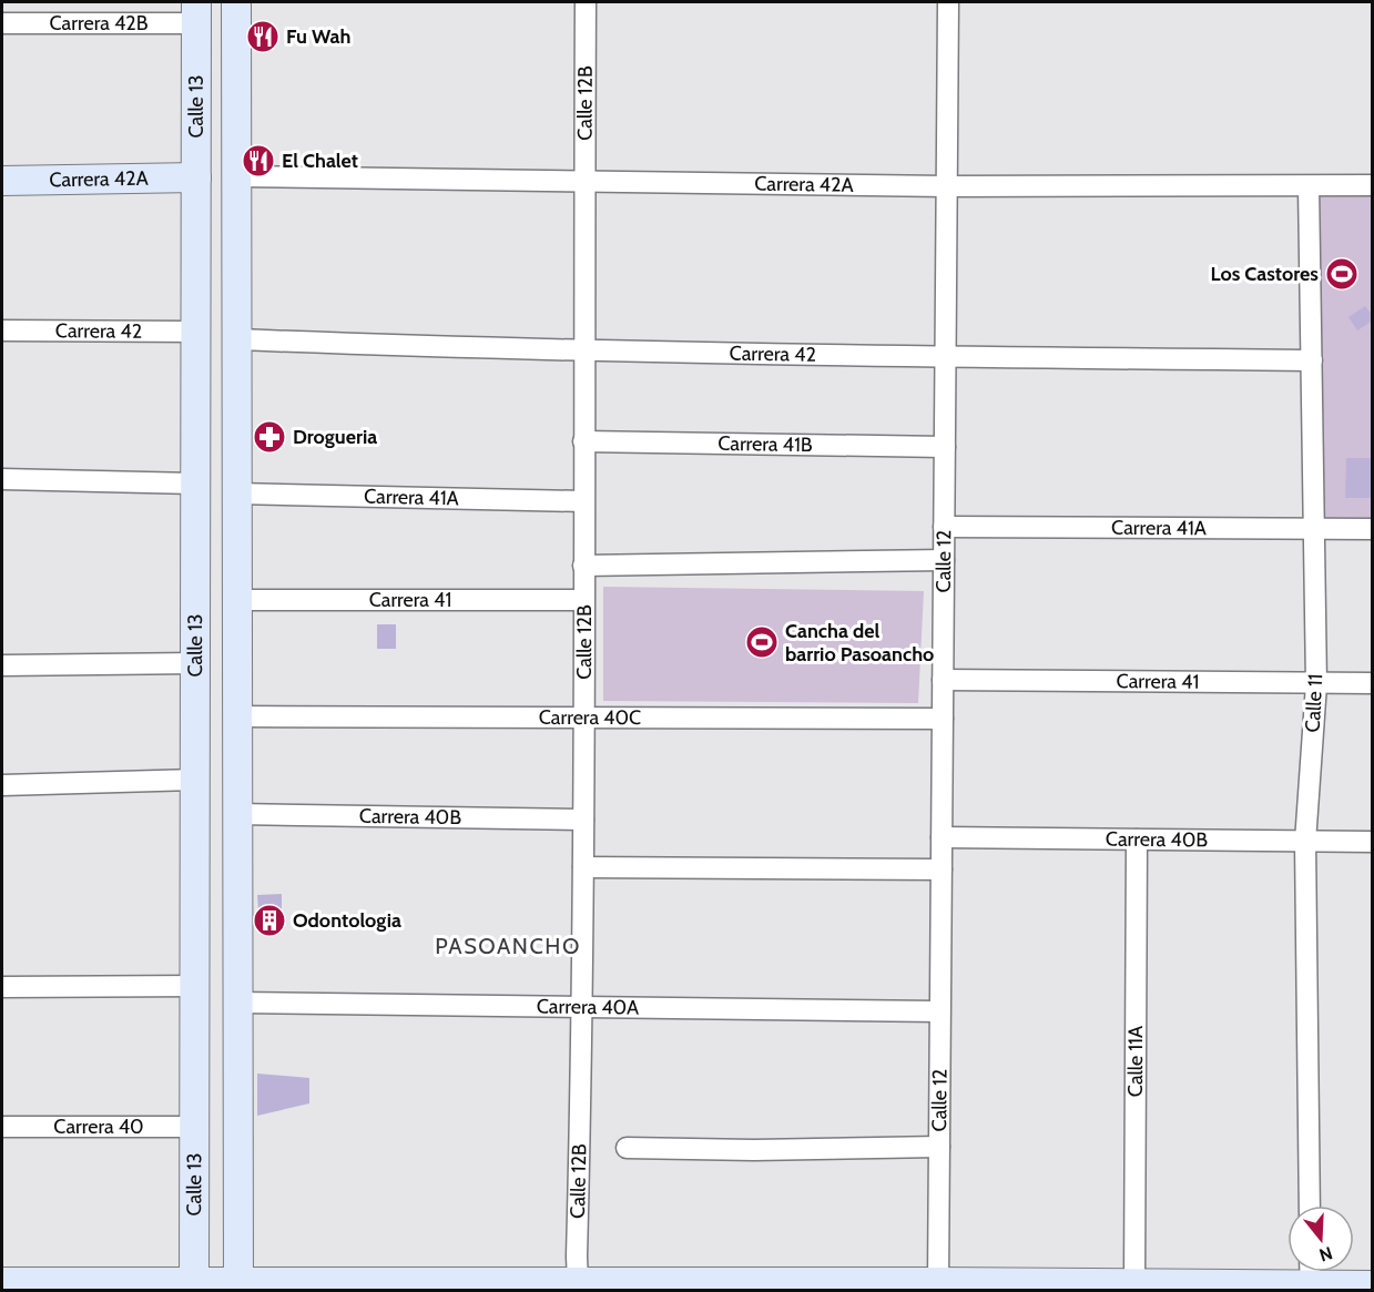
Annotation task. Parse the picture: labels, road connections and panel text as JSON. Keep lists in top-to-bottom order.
{
  "streets": {
    "main road": ["Calle 13", "Carrera 42A"],
    "street": [
      "Carrera 42B",
      "Calle 12B",
      "Carrera 42",
      "Carrera 41B",
      "Carrera 41A",
      "Calle 12",
      "Carrera 41",
      "Calle 11",
      "Carrera 40C",
      "Carrera 40B",
      "Carrera 40A",
      "Calle 11A",
      "Carrera 40"
    ]
  },
  "crossings": [
    ["Carrera 42B", "Calle 13"],
    ["Calle 12B", "Carrera 42A"],
    ["Calle 12B", "Carrera 42"],
    ["Calle 12B", "Carrera 41B"],
    ["Calle 12B", "Carrera 41A"],
    ["Calle 12B", "Carrera 41"],
    ["Calle 12B", "Carrera 40C"],
    ["Calle 12B", "Carrera 40B"],
    ["Calle 12B", "Carrera 40A"],
    ["Calle 13", "Carrera 42A"],
    ["Calle 13", "Carrera 42"],
    ["Calle 13", "Carrera 41A"],
    ["Calle 13", "Carrera 41"],
    ["Calle 13", "Carrera 40C"],
    ["Calle 13", "Carrera 40B"],
    ["Calle 13", "Carrera 40A"],
    ["Calle 13", "Carrera 40"],
    ["Carrera 42A", "Calle 12"],
    ["Carrera 42A", "Calle 11"],
    ["Carrera 42", "Calle 12"],
    ["Carrera 42", "Calle 11"],
    ["Carrera 41B", "Calle 12"],
    ["Carrera 41A", "Calle 12"],
    ["Carrera 41A", "Calle 11"],
    ["Calle 12", "Carrera 41"],
    ["Calle 12", "Carrera 40C"],
    ["Calle 12", "Carrera 40B"],
    ["Calle 12", "Carrera 40A"],
    ["Carrera 41", "Calle 11"],
    ["Calle 11", "Carrera 40B"],
    ["Carrera 40B", "Calle 11A"]
  ],
  "districts": ["PASOANCHO"],
  "places": {
    "restaurant": ["Fu Wah", "El Chalet"],
    "sports": ["Los Castores", "Cancha del barrio Pasoancho"],
    "pharmacy": ["Drogueria"],
    "building": ["Odontologia"]
  },
  "north": "bottom"
}
